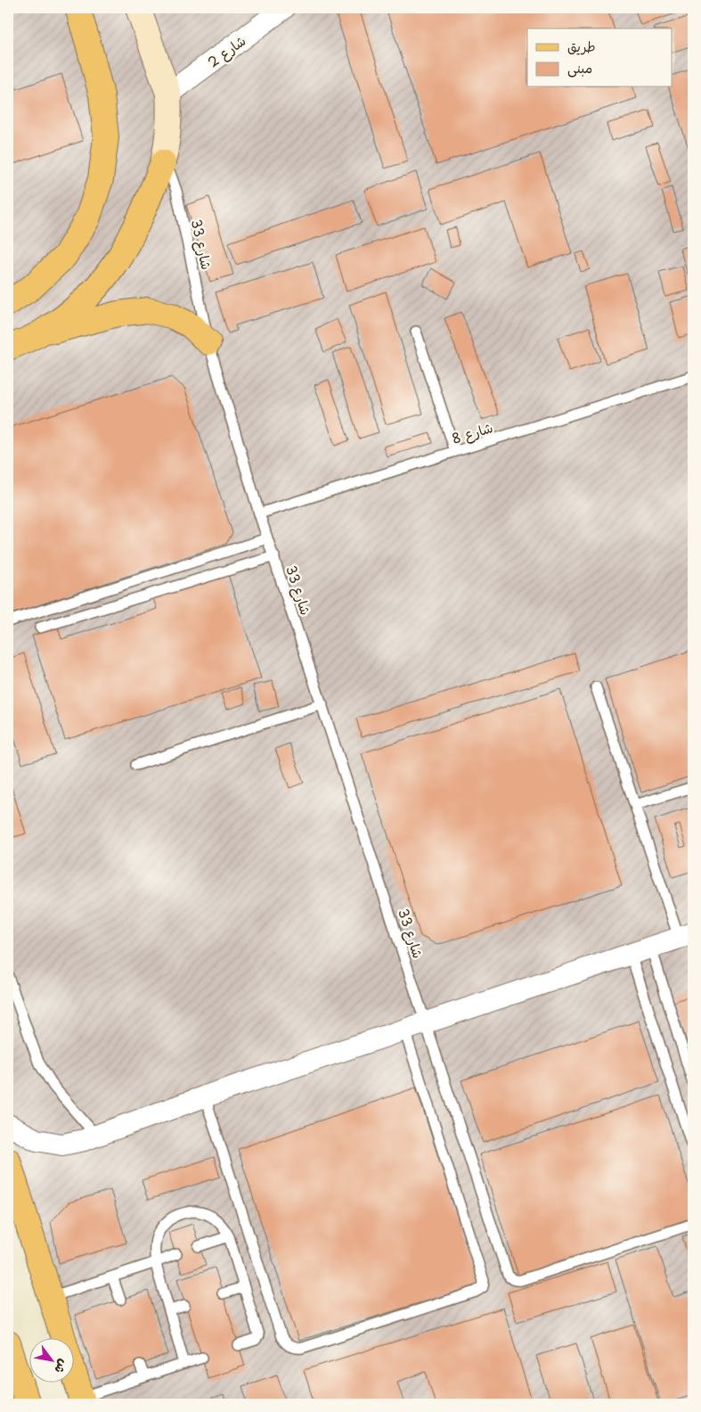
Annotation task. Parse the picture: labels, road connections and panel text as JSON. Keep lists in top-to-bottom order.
{
  "streets": {
    "street": ["شارع 2"],
    "lane": ["شارع 33", "شارع 8"]
  },
  "crossings": [
    ["شارع 33", "شارع 8"]
  ],
  "legend": ["طريق", "مبنى"],
  "north": "bottom right"
}
